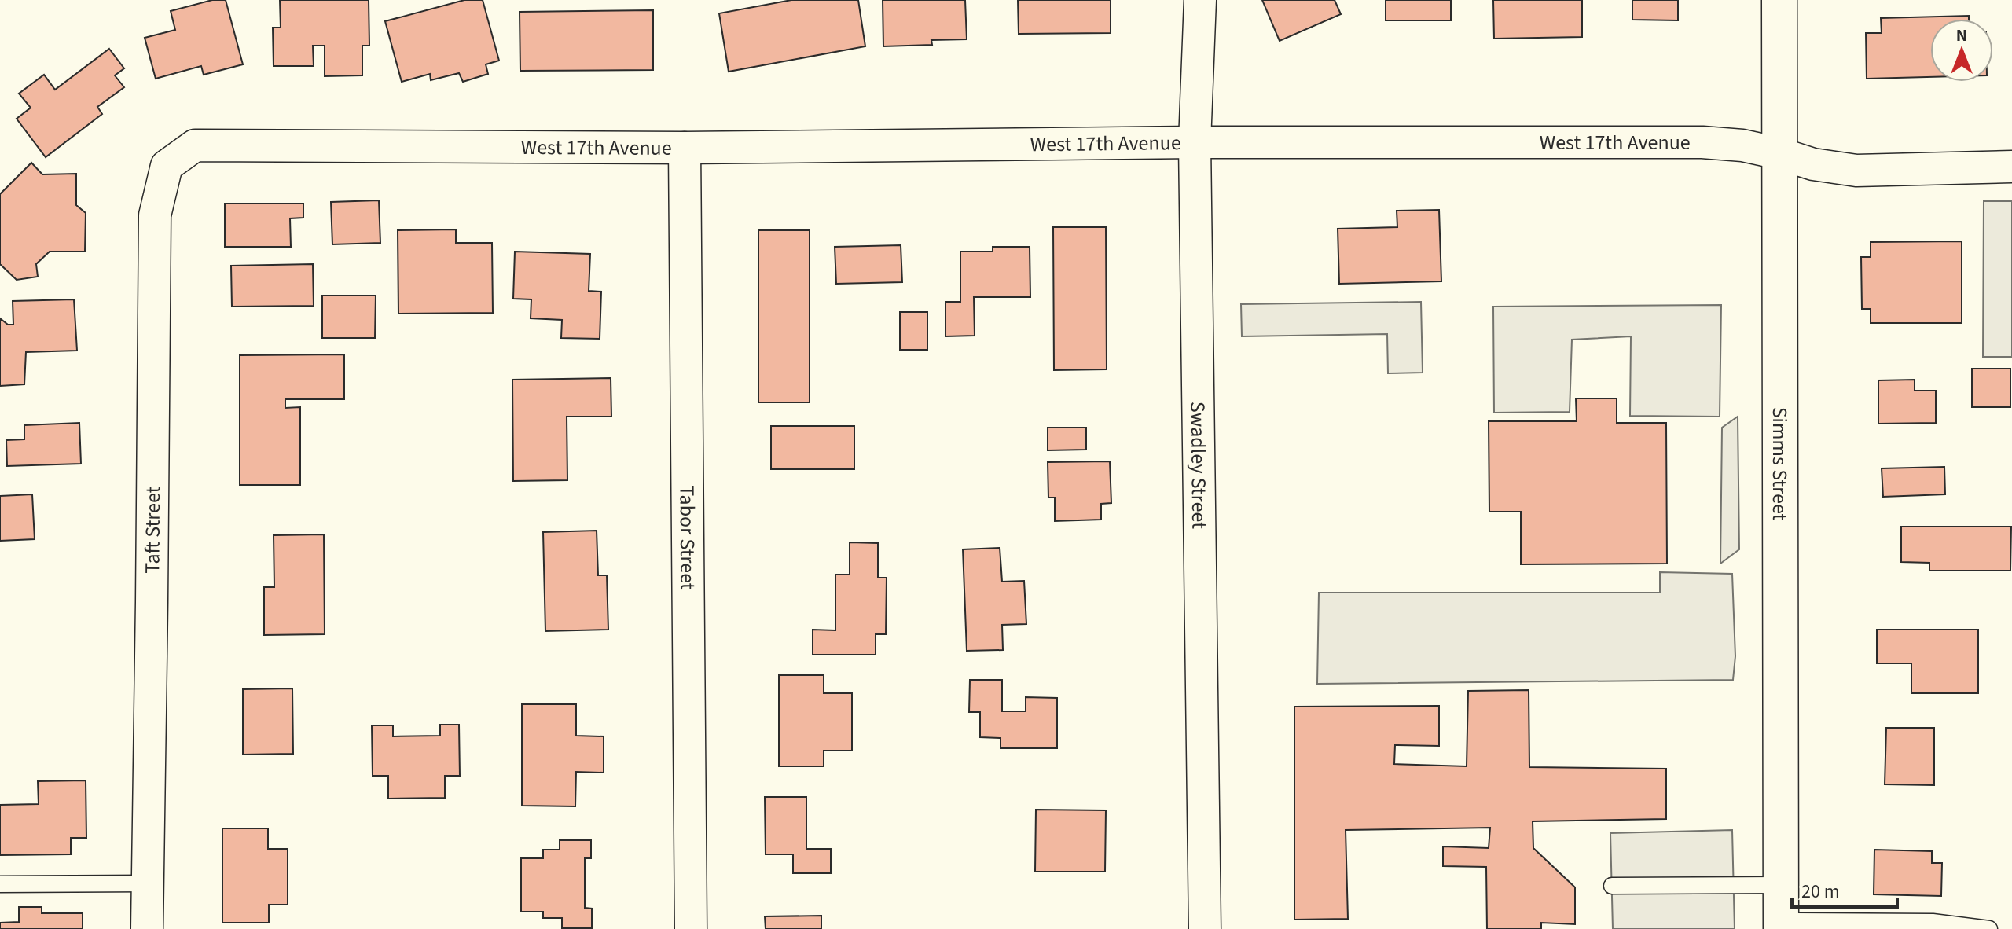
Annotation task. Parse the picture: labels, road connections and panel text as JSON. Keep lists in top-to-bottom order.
{
  "streets": {
    "street": [
      "West 17th Avenue",
      "Swadley Street",
      "Simms Street",
      "Taft Street",
      "Tabor Street"
    ]
  },
  "crossings": [
    ["West 17th Avenue", "Swadley Street"],
    ["West 17th Avenue", "Simms Street"],
    ["West 17th Avenue", "Taft Street"],
    ["West 17th Avenue", "Tabor Street"]
  ],
  "scale_bar": "20 m",
  "north": "top"
}
